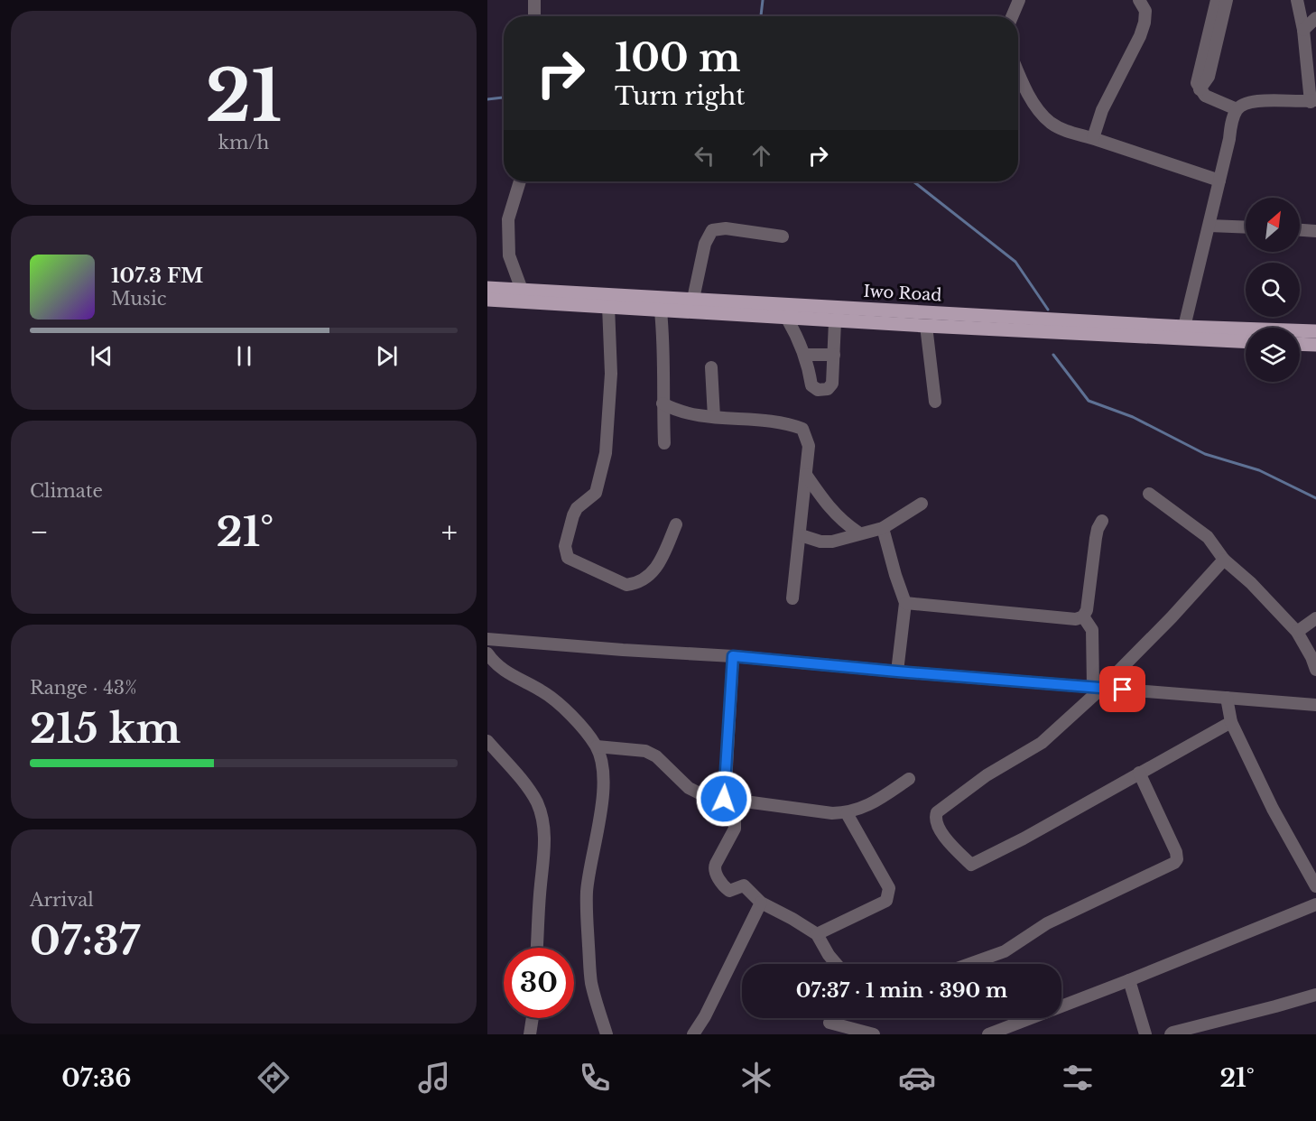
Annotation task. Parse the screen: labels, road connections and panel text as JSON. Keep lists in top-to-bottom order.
{
  "streets": {
    "main road": ["Iwo Road"]
  },
  "north": "top right",
  "page": {
    "tile": [
      ["21", "km/h"],
      "Climate",
      ["Range · 43%", "215 km"],
      ["Arrival", "07:37"]
    ],
    "turn": ["100 m", "Turn right"],
    "song": ["107.3 FM", "Music"],
    "heat": ["−", "21°", "+"],
    "limit": "30",
    "trip": "07:37 · 1 min · 390 m",
    "tabs": ["07:36", "21°"]
  }
}
